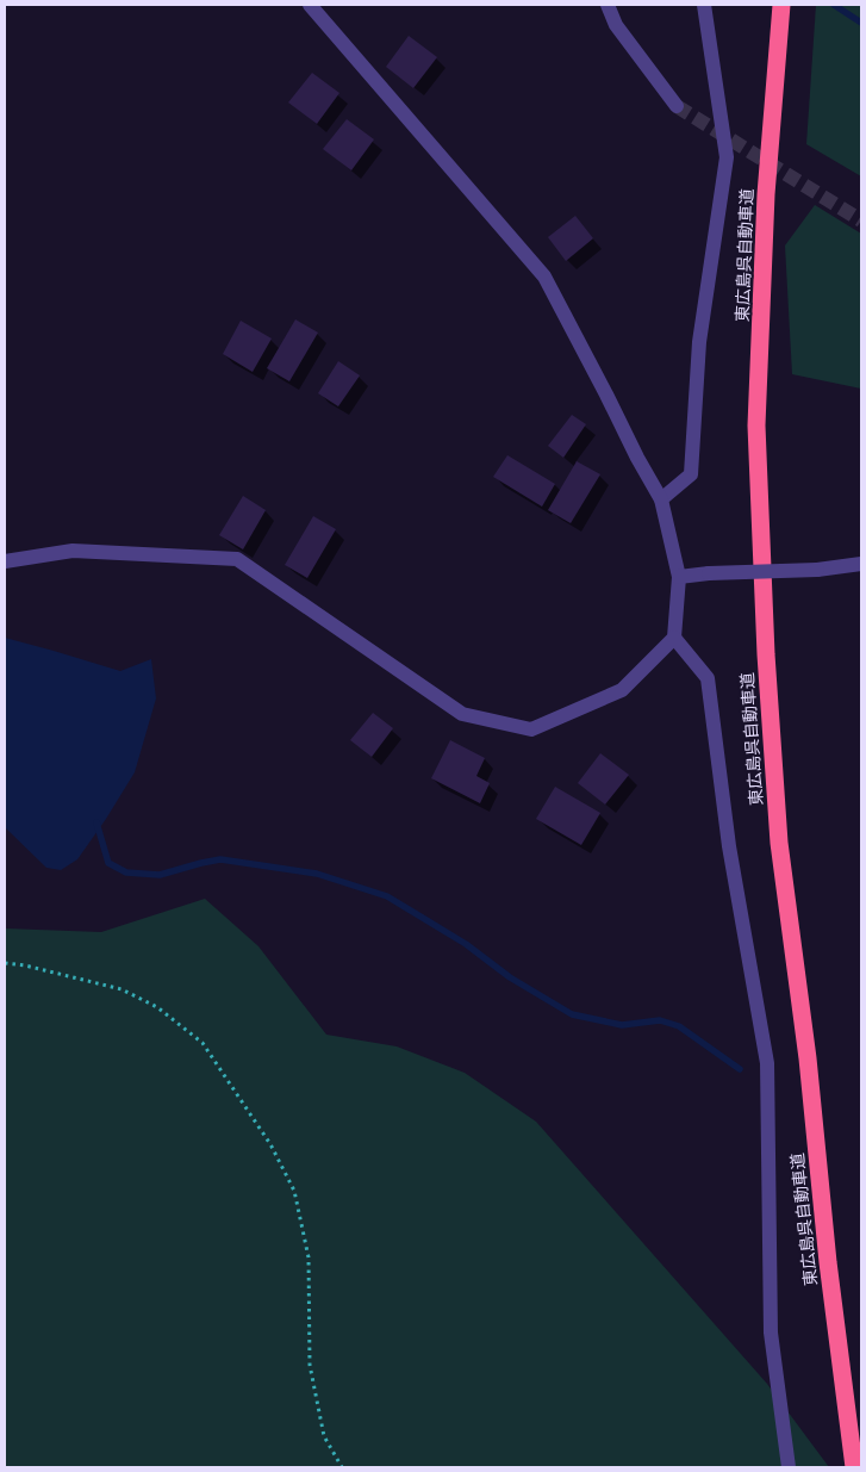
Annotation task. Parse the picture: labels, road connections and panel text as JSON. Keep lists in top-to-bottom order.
{
  "streets": {
    "highway": ["東広島呉自動車道"]
  }
}
